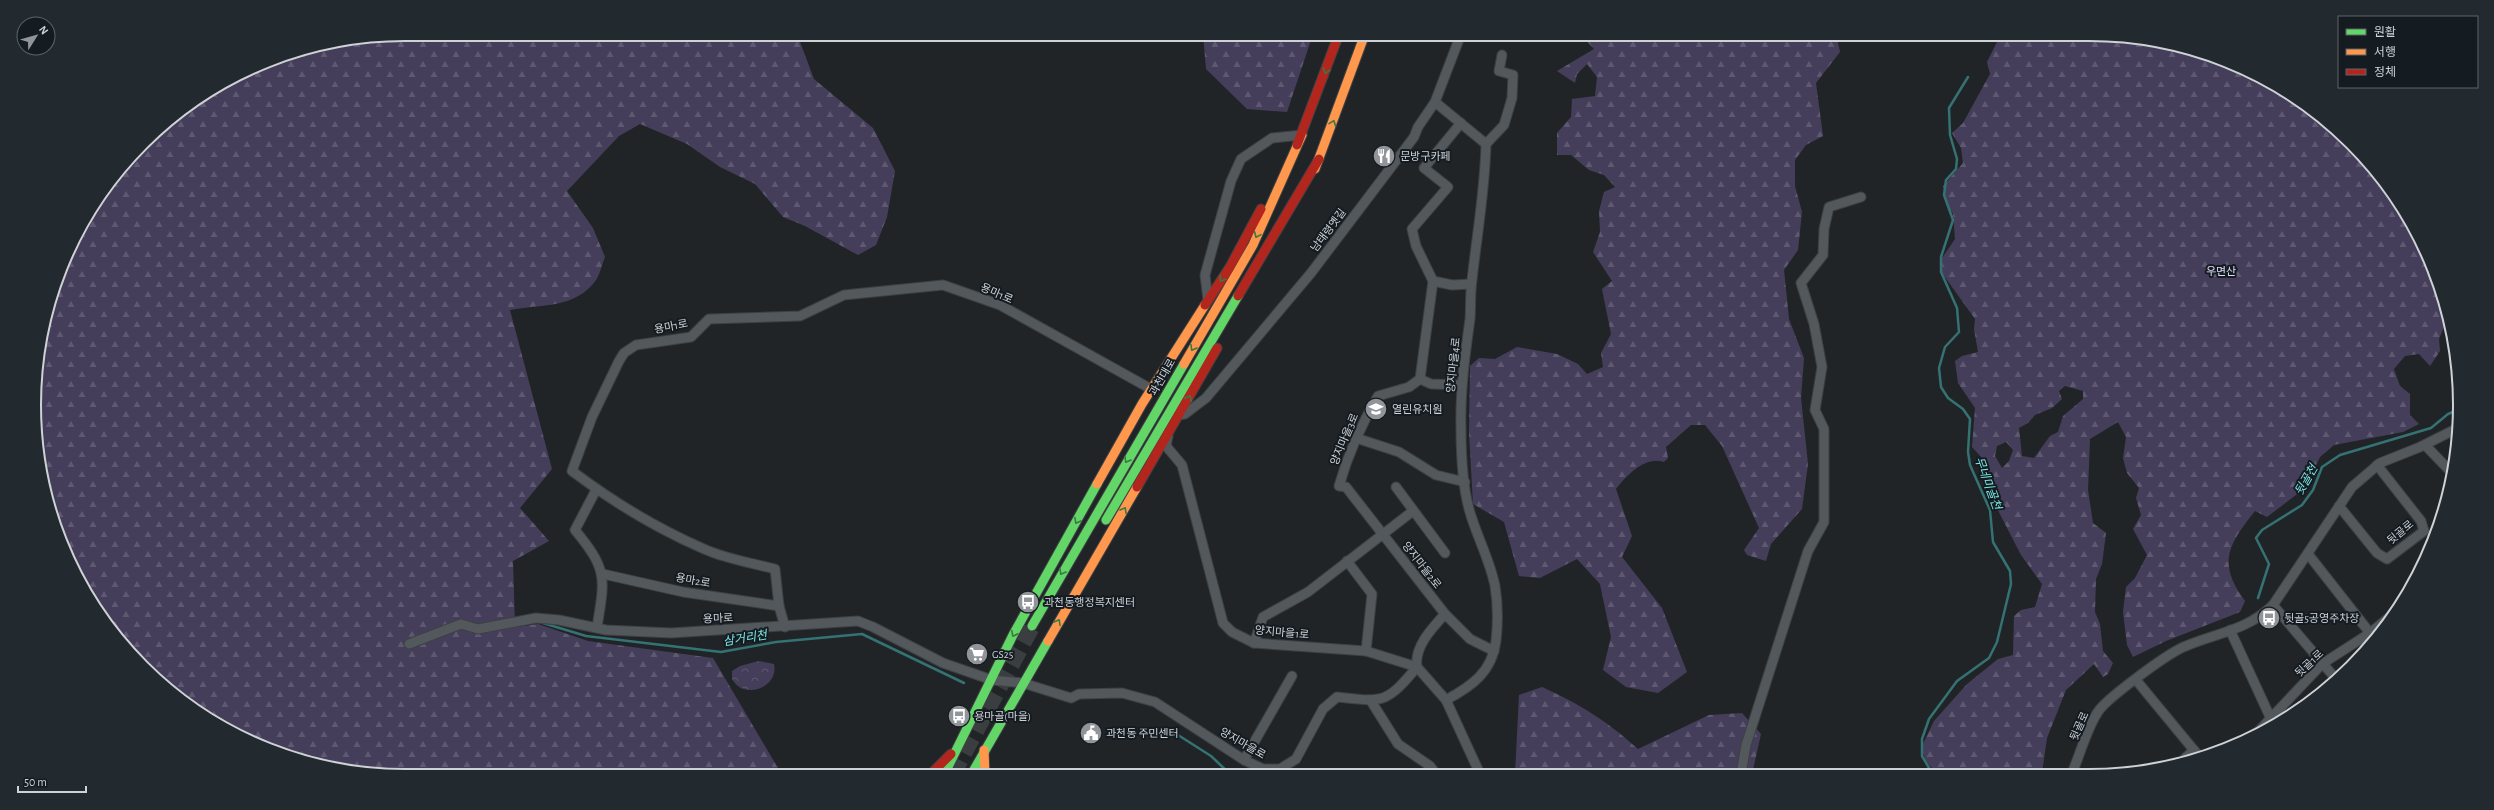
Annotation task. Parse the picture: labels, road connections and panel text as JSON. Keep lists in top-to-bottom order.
{
  "streets": {
    "main road": ["과천대로"],
    "street": [
      "남태령옛길",
      "용마1로",
      "양지마을4로",
      "양지마을3로",
      "뒷골로",
      "양지마을2로",
      "용마2로",
      "용마로",
      "양지마을1로",
      "뒷골1로",
      "양지마을로"
    ]
  },
  "crossings": [
    ["용마1로", "용마2로"],
    ["용마1로", "용마로"],
    ["양지마을4로", "양지마을2로"],
    ["양지마을4로", "양지마을1로"],
    ["양지마을3로", "양지마을2로"],
    ["용마로", "양지마을로"],
    ["양지마을1로", "양지마을로"]
  ],
  "water": ["뒷골천", "무네미골천", "삼거리천"],
  "parks": ["우면산"],
  "places": {
    "restaurant": ["문방구카페"],
    "school or university": ["열린유치원"],
    "bus stop": ["과천동행정복지센터", "뒷골5공영주차장", "용마골(마을)"],
    "supermarket": ["GS25"],
    "public building": ["과천동 주민센터"]
  },
  "legend": ["원활", "서행", "정체"],
  "scale_bar": "50 m",
  "north": "top right"
}
